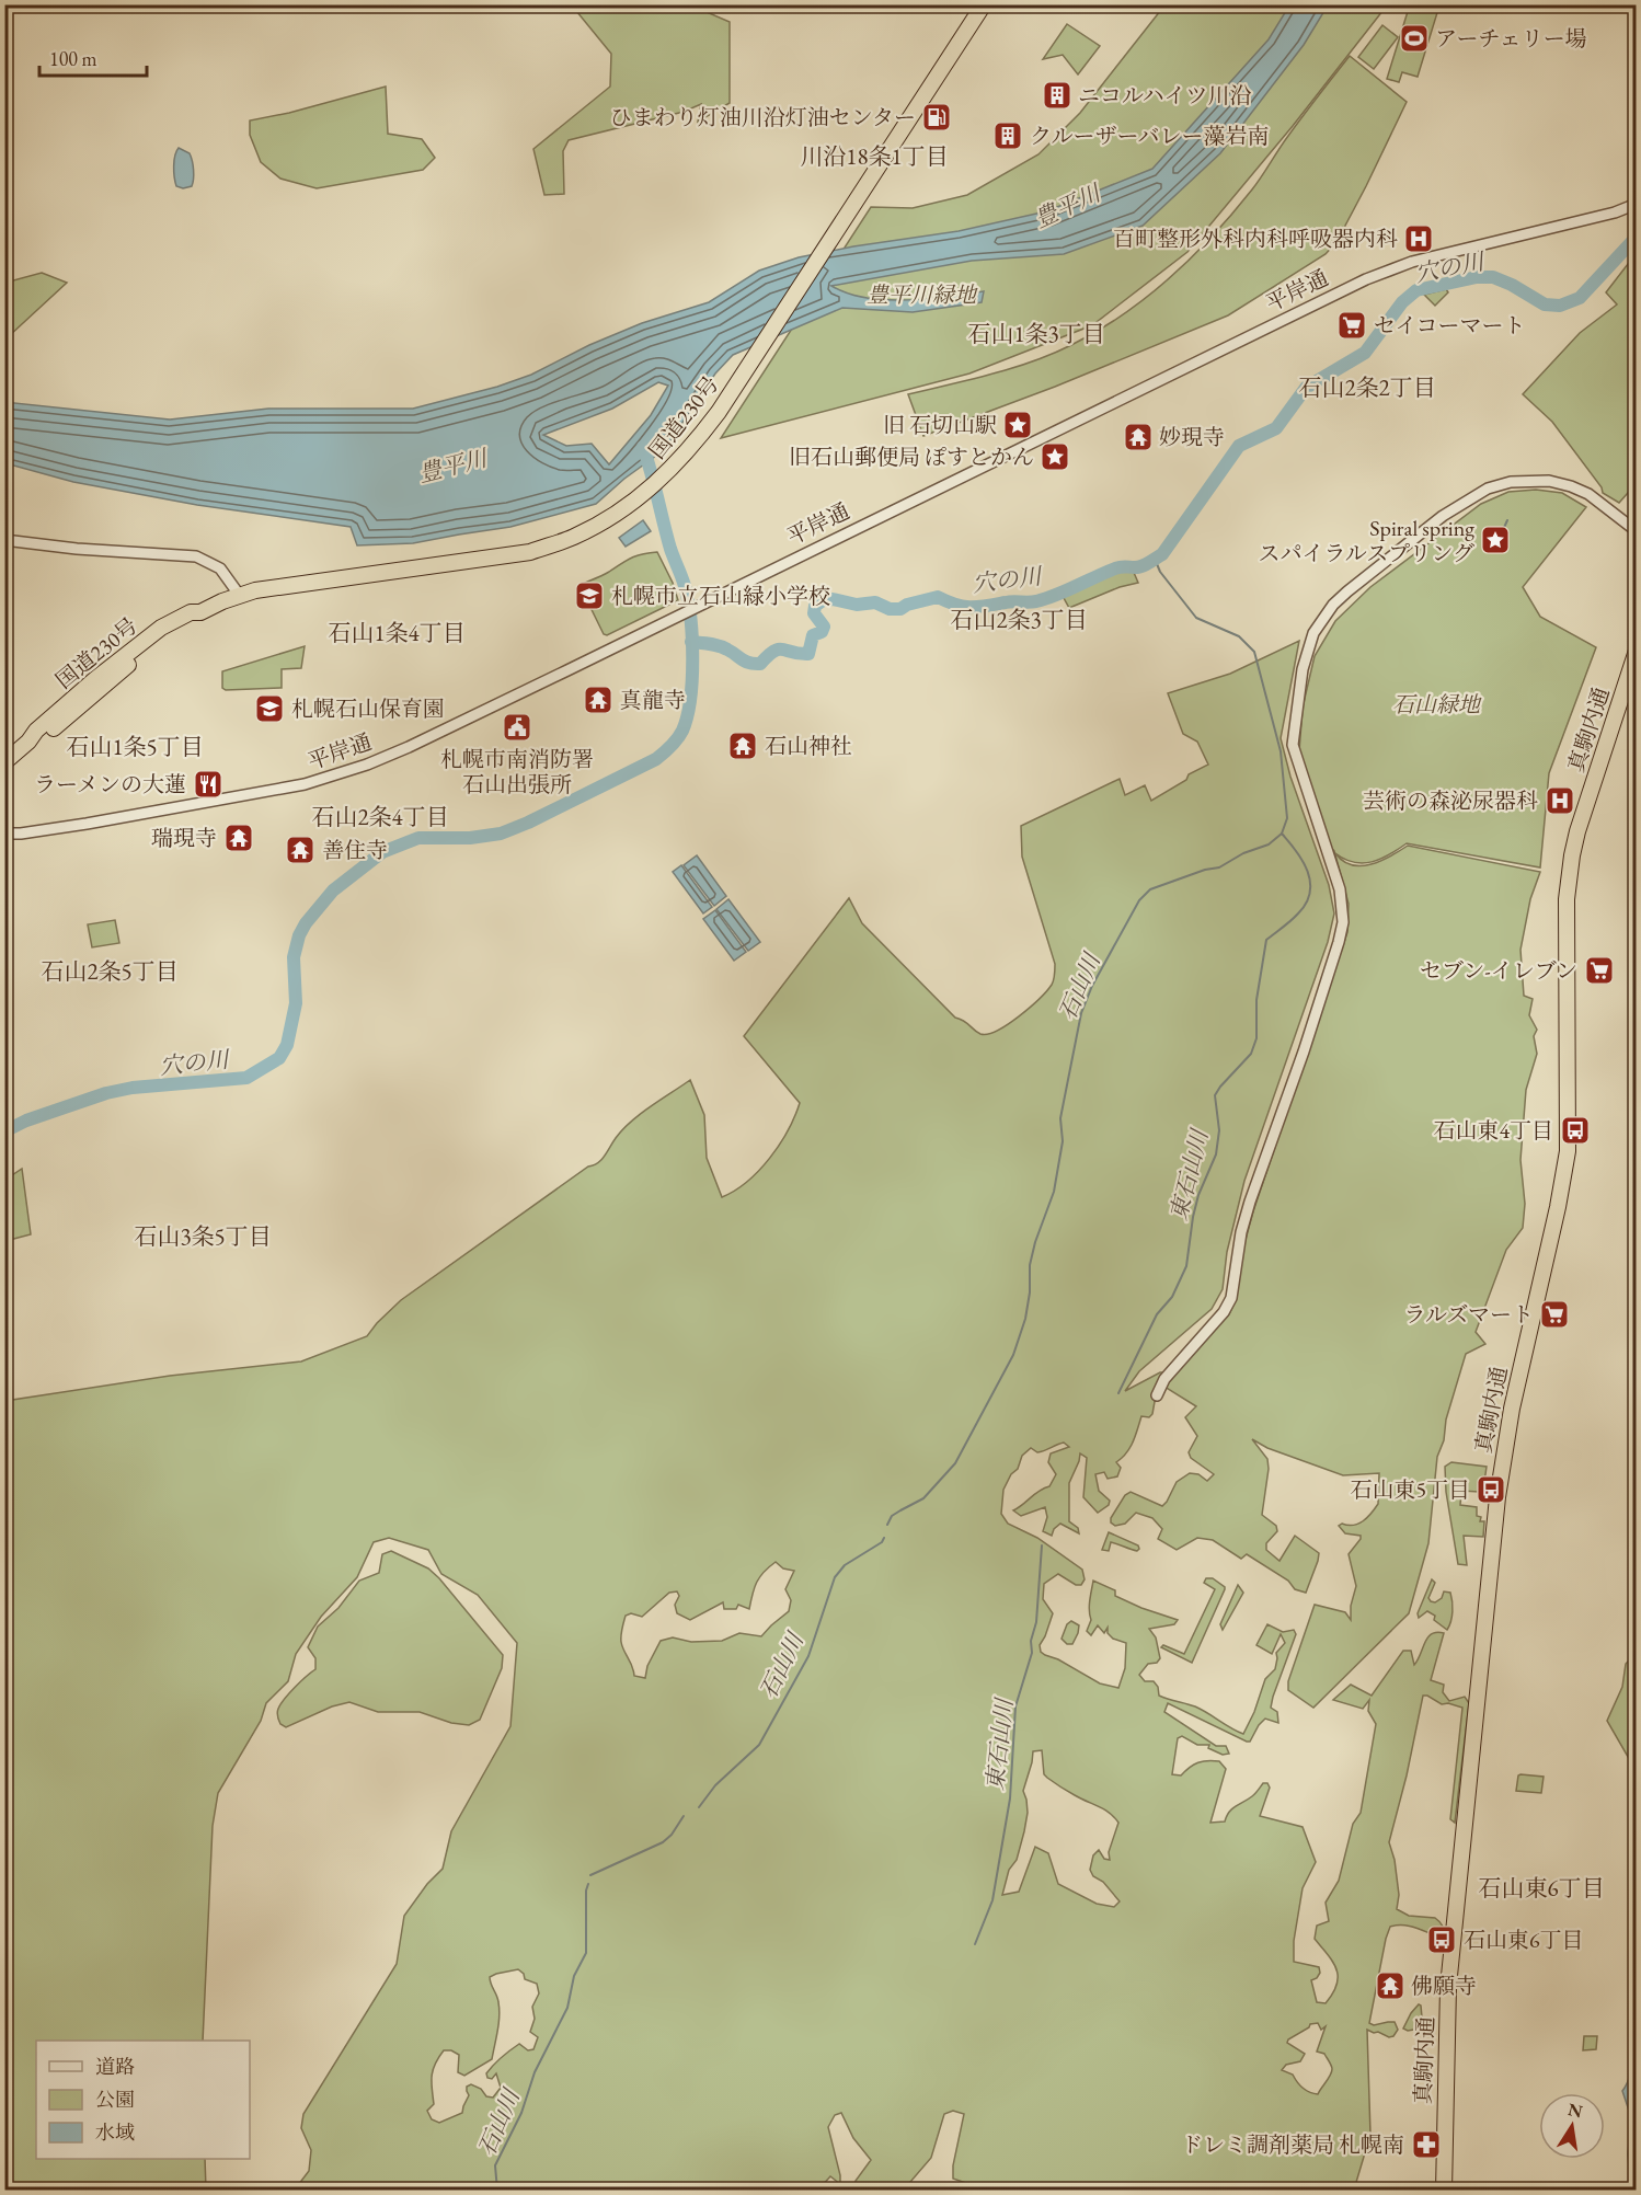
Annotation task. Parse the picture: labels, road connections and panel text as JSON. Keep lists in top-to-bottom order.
{
  "streets": {
    "highway": ["国道230号", "真駒内通"],
    "street": ["平岸通"]
  },
  "districts": [
    "川沿18条1丁目",
    "石山1条3丁目",
    "石山2条2丁目",
    "石山2条3丁目",
    "石山1条4丁目",
    "石山1条5丁目",
    "石山2条4丁目",
    "石山2条5丁目",
    "石山3条5丁目",
    "石山東6丁目"
  ],
  "water": [
    "豊平川",
    "穴の川",
    "石山川",
    "東石山川"
  ],
  "parks": ["豊平川緑地", "石山緑地"],
  "places": {
    "sports": ["アーチェリー場"],
    "building": ["ニコルハイツ川沿", "クルーザーバレー藻岩南"],
    "fuel station": ["ひまわり灯油川沿灯油センター"],
    "hospital": ["百町整形外科内科呼吸器内科", "芸術の森泌尿器科"],
    "supermarket": ["セイコーマート", "セブン-イレブン", "ラルズマート"],
    "place": ["旧 石切山駅", "旧石山郵便局 ぽすとかん", "Spiral spring スパイラルスプリング"],
    "temple": [
      "妙現寺",
      "真龍寺",
      "石山神社",
      "瑞現寺",
      "善住寺",
      "佛願寺"
    ],
    "school or university": ["札幌市立石山緑小学校", "札幌石山保育園"],
    "public building": ["札幌市南消防署 石山出張所"],
    "restaurant": ["ラーメンの大蓮"],
    "bus stop": ["石山東4丁目", "石山東5丁目", "石山東6丁目"],
    "pharmacy": ["ドレミ調剤薬局 札幌南"]
  },
  "legend": ["道路", "公園", "水域"],
  "scale_bar": "100 m",
  "north": "top"
}
